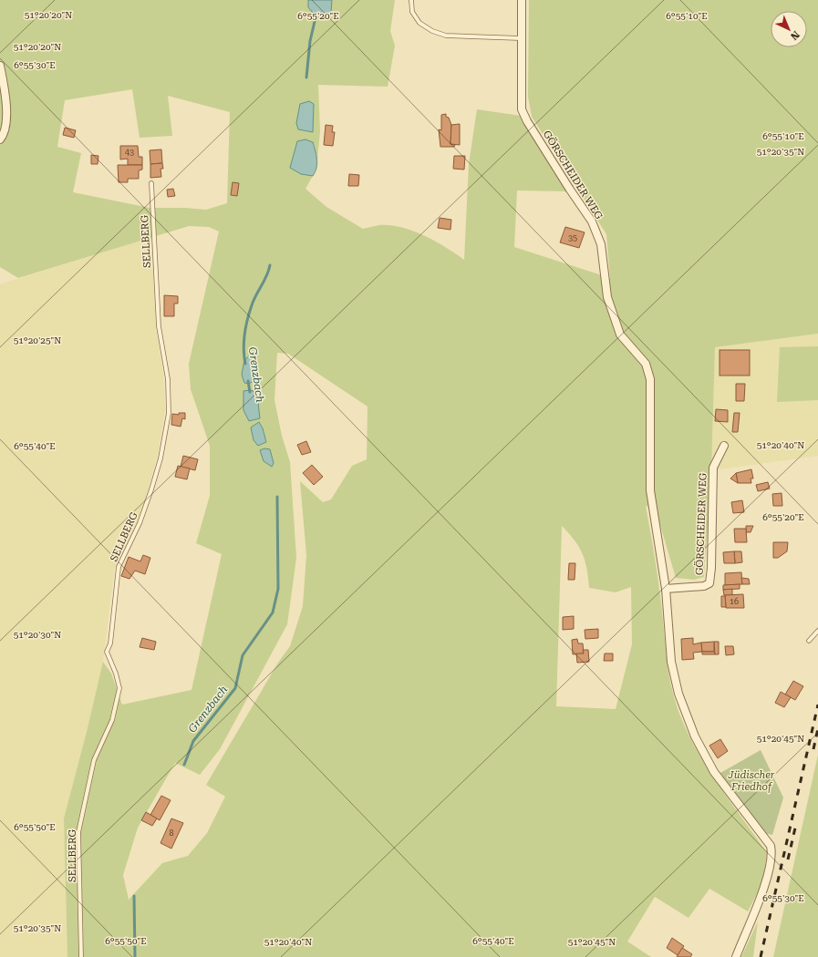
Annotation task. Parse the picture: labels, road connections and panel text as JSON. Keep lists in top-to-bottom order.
{
  "streets": {
    "street": ["GÖRSCHEIDER WEG"],
    "lane": ["SELLBERG"]
  },
  "water": ["Grenzbach"],
  "parks": ["Jüdischer Friedhof"],
  "house_numbers": [
    "43",
    "35",
    "16",
    "8"
  ],
  "north": "bottom right",
  "coordinates": [
    "51°20'20\"N",
    "6°55'20\"E",
    "6°55'10\"E",
    "6°55'30\"E",
    "51°20'35\"N",
    "51°20'25\"N",
    "51°20'40\"N",
    "6°55'40\"E",
    "51°20'30\"N",
    "51°20'45\"N",
    "6°55'50\"E"
  ]
}
